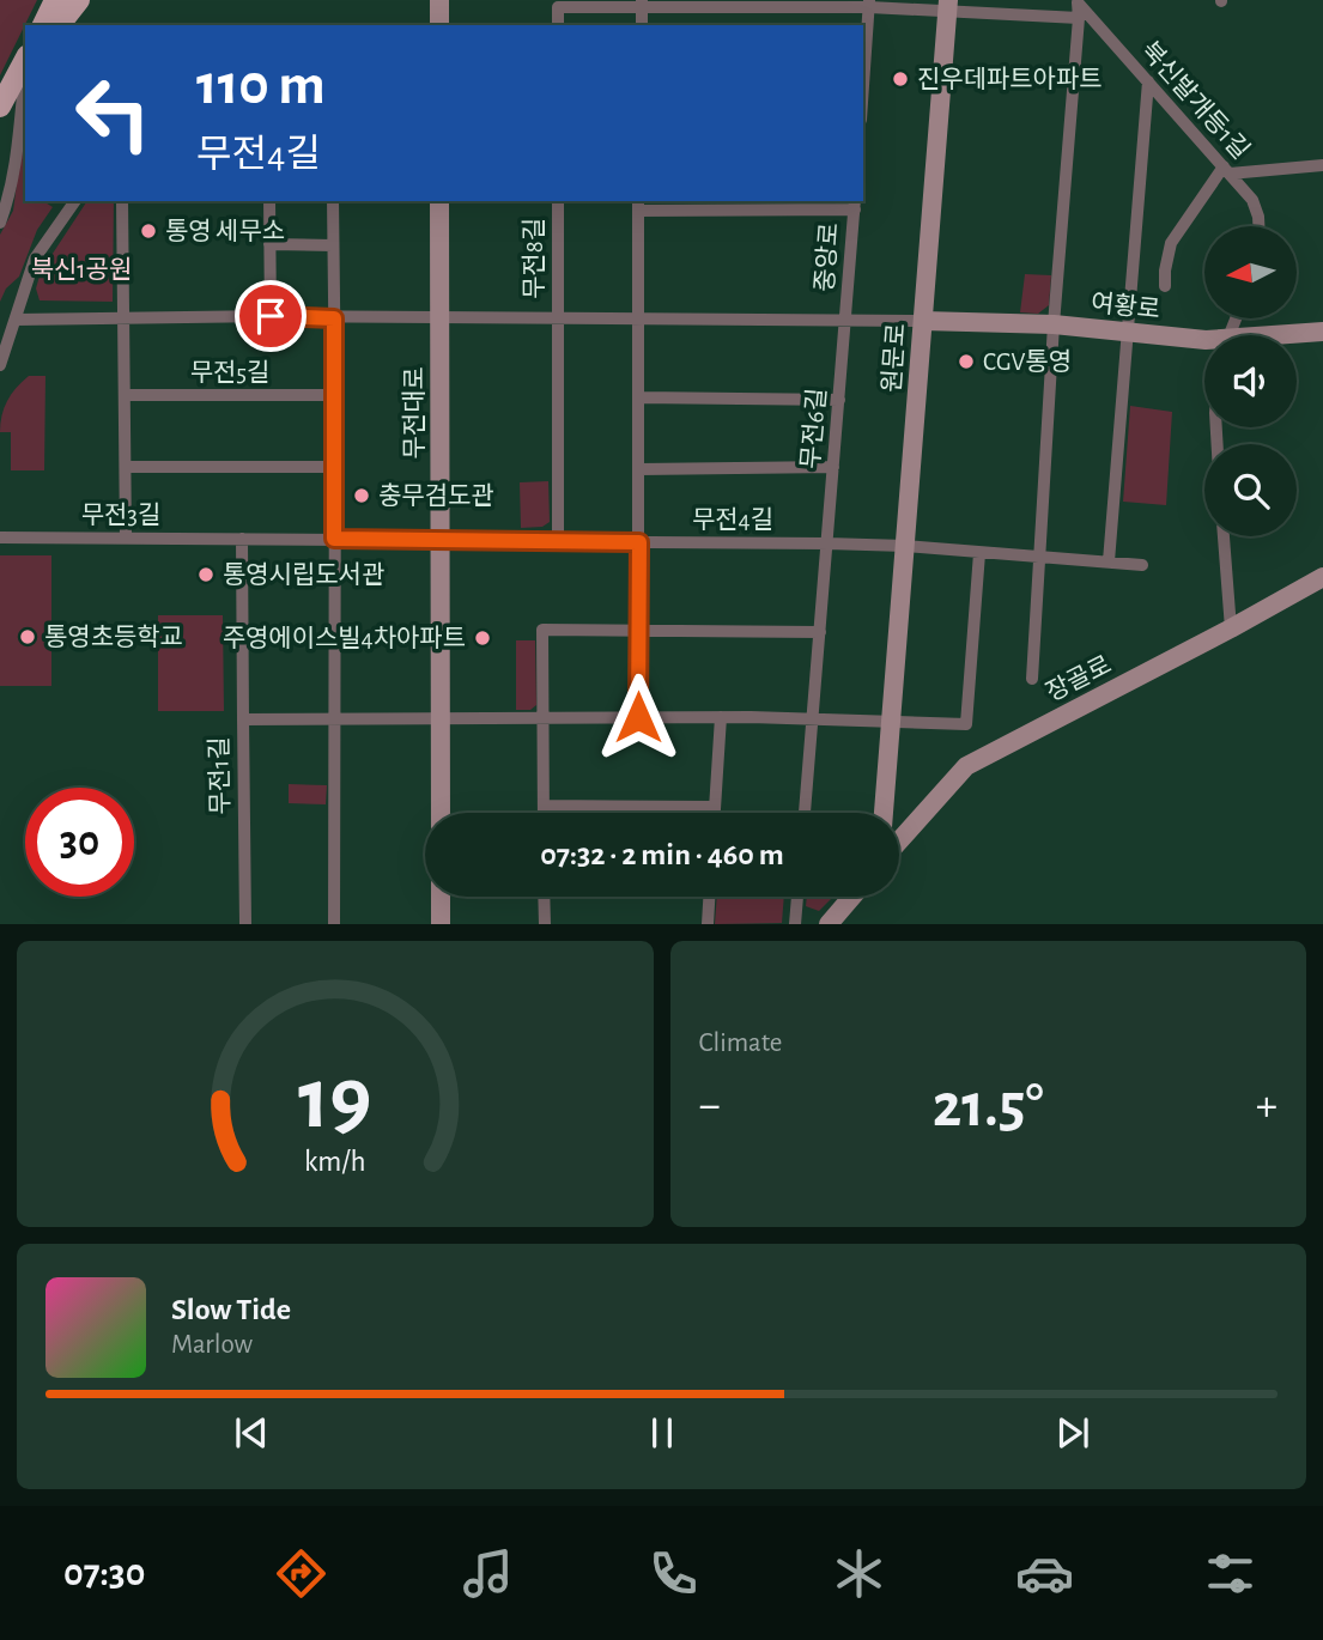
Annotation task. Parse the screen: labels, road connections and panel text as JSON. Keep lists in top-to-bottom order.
{
  "streets": {
    "street": [
      "북신발개등1길",
      "중앙로",
      "무전8길",
      "여황로",
      "원문로",
      "무전5길",
      "무전대로",
      "무전6길",
      "무전3길",
      "무전4길",
      "장골로",
      "무전1길"
    ]
  },
  "crossings": [
    ["중앙로", "무전6길"],
    ["무전8길", "무전4길"],
    ["여황로", "원문로"],
    ["원문로", "무전4길"],
    ["원문로", "무전1길"],
    ["무전대로", "무전3길"],
    ["무전대로", "무전4길"],
    ["무전대로", "무전1길"],
    ["무전6길", "무전4길"],
    ["무전3길", "무전4길"]
  ],
  "parks": ["북신1공원"],
  "places": [
    "진우데파트아파트",
    "통영 세무소",
    "CGV통영",
    "충무검도관",
    "통영시립도서관",
    "통영초등학교",
    "주영에이스빌4차아파트"
  ],
  "north": "left",
  "page": {
    "turn": ["110 m", "무전4길"],
    "limit": "30",
    "trip": "07:32 · 2 min · 460 m",
    "tile": "Climate",
    "heat": ["−", "21.5°", "+"],
    "song": ["Slow Tide", "Marlow"],
    "tabs": "07:30",
    "gauge": ["19", "km/h"]
  }
}
